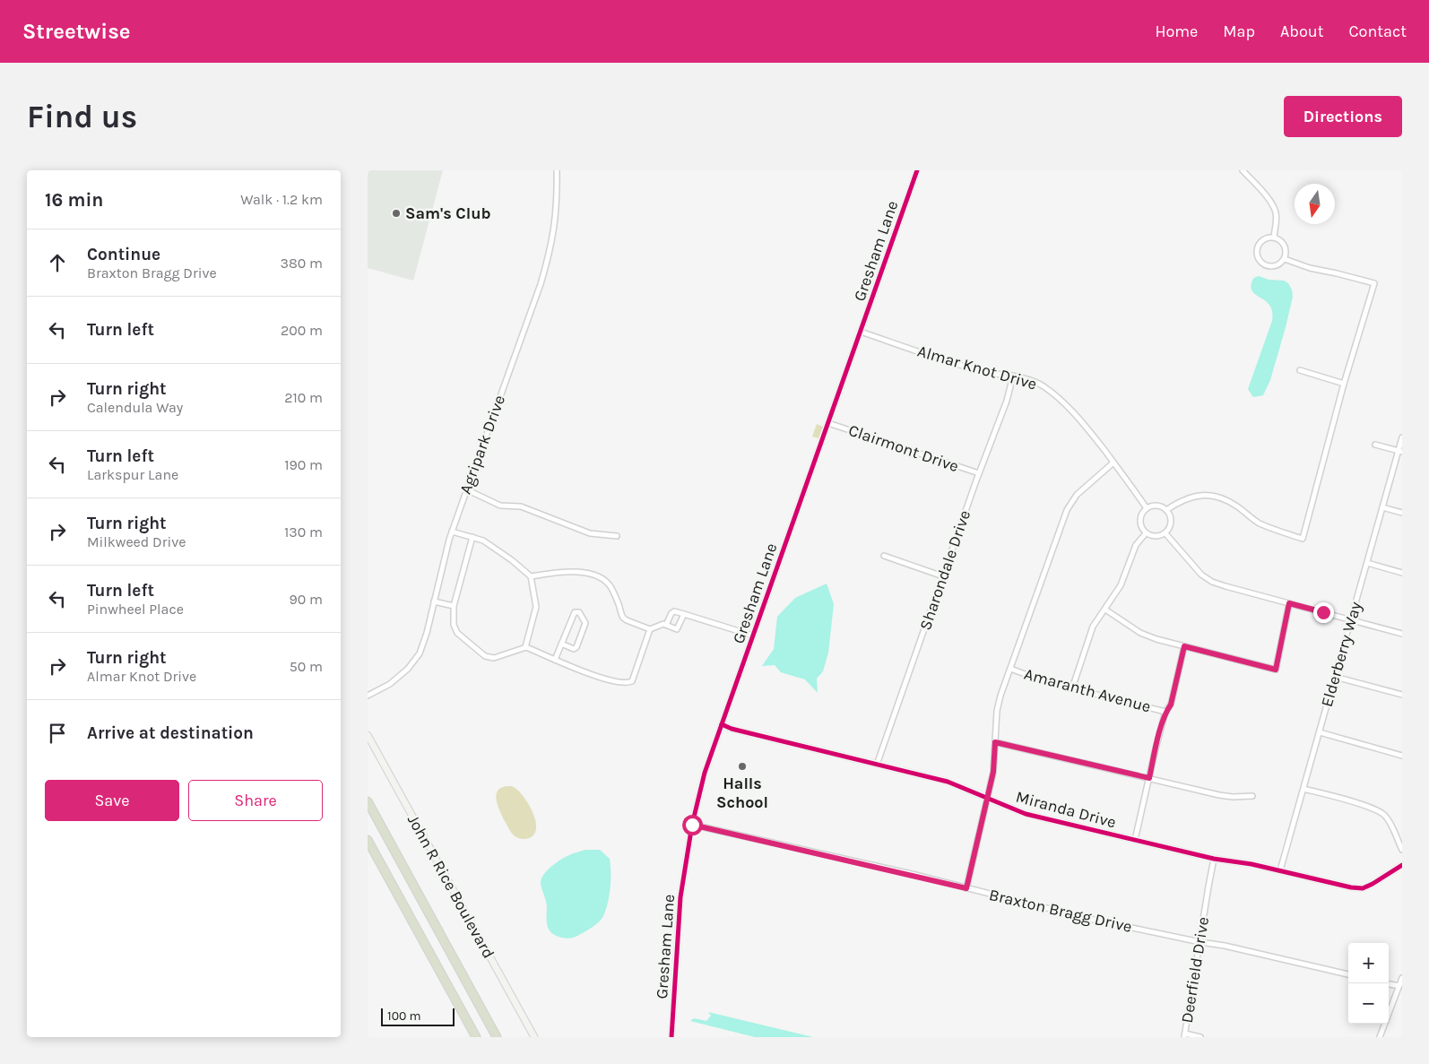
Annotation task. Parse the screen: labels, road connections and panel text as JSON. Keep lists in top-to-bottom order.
{
  "streets": {
    "street": [
      "Gresham Lane",
      "Almar Knot Drive",
      "Agripark Drive",
      "Clairmont Drive",
      "Sharondale Drive",
      "Elderberry Way",
      "Amaranth Avenue",
      "Miranda Drive",
      "John R Rice Boulevard",
      "Braxton Bragg Drive",
      "Deerfield Drive"
    ]
  },
  "crossings": [
    ["Gresham Lane", "Almar Knot Drive"],
    ["Gresham Lane", "Clairmont Drive"],
    ["Gresham Lane", "Miranda Drive"],
    ["Gresham Lane", "Braxton Bragg Drive"],
    ["Almar Knot Drive", "Sharondale Drive"],
    ["Clairmont Drive", "Sharondale Drive"],
    ["Sharondale Drive", "Miranda Drive"],
    ["Elderberry Way", "Miranda Drive"],
    ["Miranda Drive", "Deerfield Drive"],
    ["Braxton Bragg Drive", "Deerfield Drive"]
  ],
  "places": ["Sam's Club", "Halls School"],
  "scale_bar": "100 m",
  "north": "bottom",
  "page": {
    "header": "Streetwise",
    "nav": [
      "Home",
      "Map",
      "About",
      "Contact"
    ],
    "buttons": [
      "Directions",
      ["Save", "Share"]
    ],
    "title": "Find us",
    "heading": ["16 min", "Walk · 1.2 km"],
    "list": [
      ["Continue", "Braxton Bragg Drive", "380 m"],
      ["Turn left", "200 m"],
      ["Turn right", "Calendula Way", "210 m"],
      ["Turn left", "Larkspur Lane", "190 m"],
      ["Turn right", "Milkweed Drive", "130 m"],
      ["Turn left", "Pinwheel Place", "90 m"],
      ["Turn right", "Almar Knot Drive", "50 m"],
      "Arrive at destination"
    ],
    "map_buttons": ["+", "−"],
    "scale": "100 m"
  }
}
